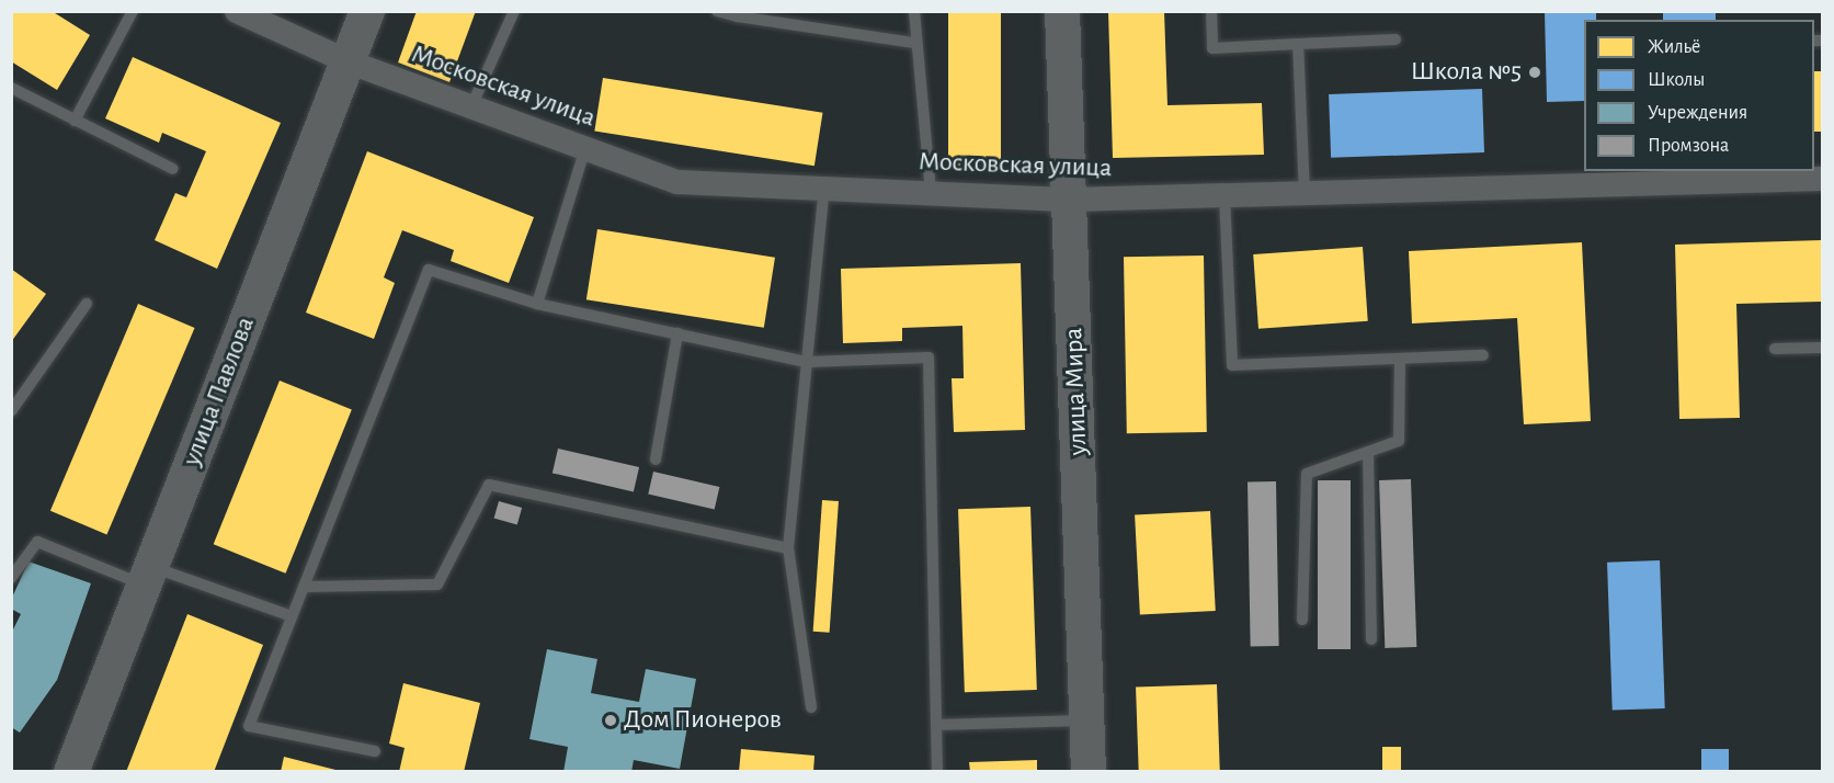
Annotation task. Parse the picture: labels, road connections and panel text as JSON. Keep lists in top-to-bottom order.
{
  "streets": {
    "street": ["Московская улица", "улица Павлова", "улица Мира"]
  },
  "crossings": [
    ["Московская улица", "улица Павлова"],
    ["Московская улица", "улица Мира"]
  ],
  "places": ["Школа №5", "Дом Пионеров"],
  "legend": [
    "Жильё",
    "Школы",
    "Учреждения",
    "Промзона"
  ]
}
